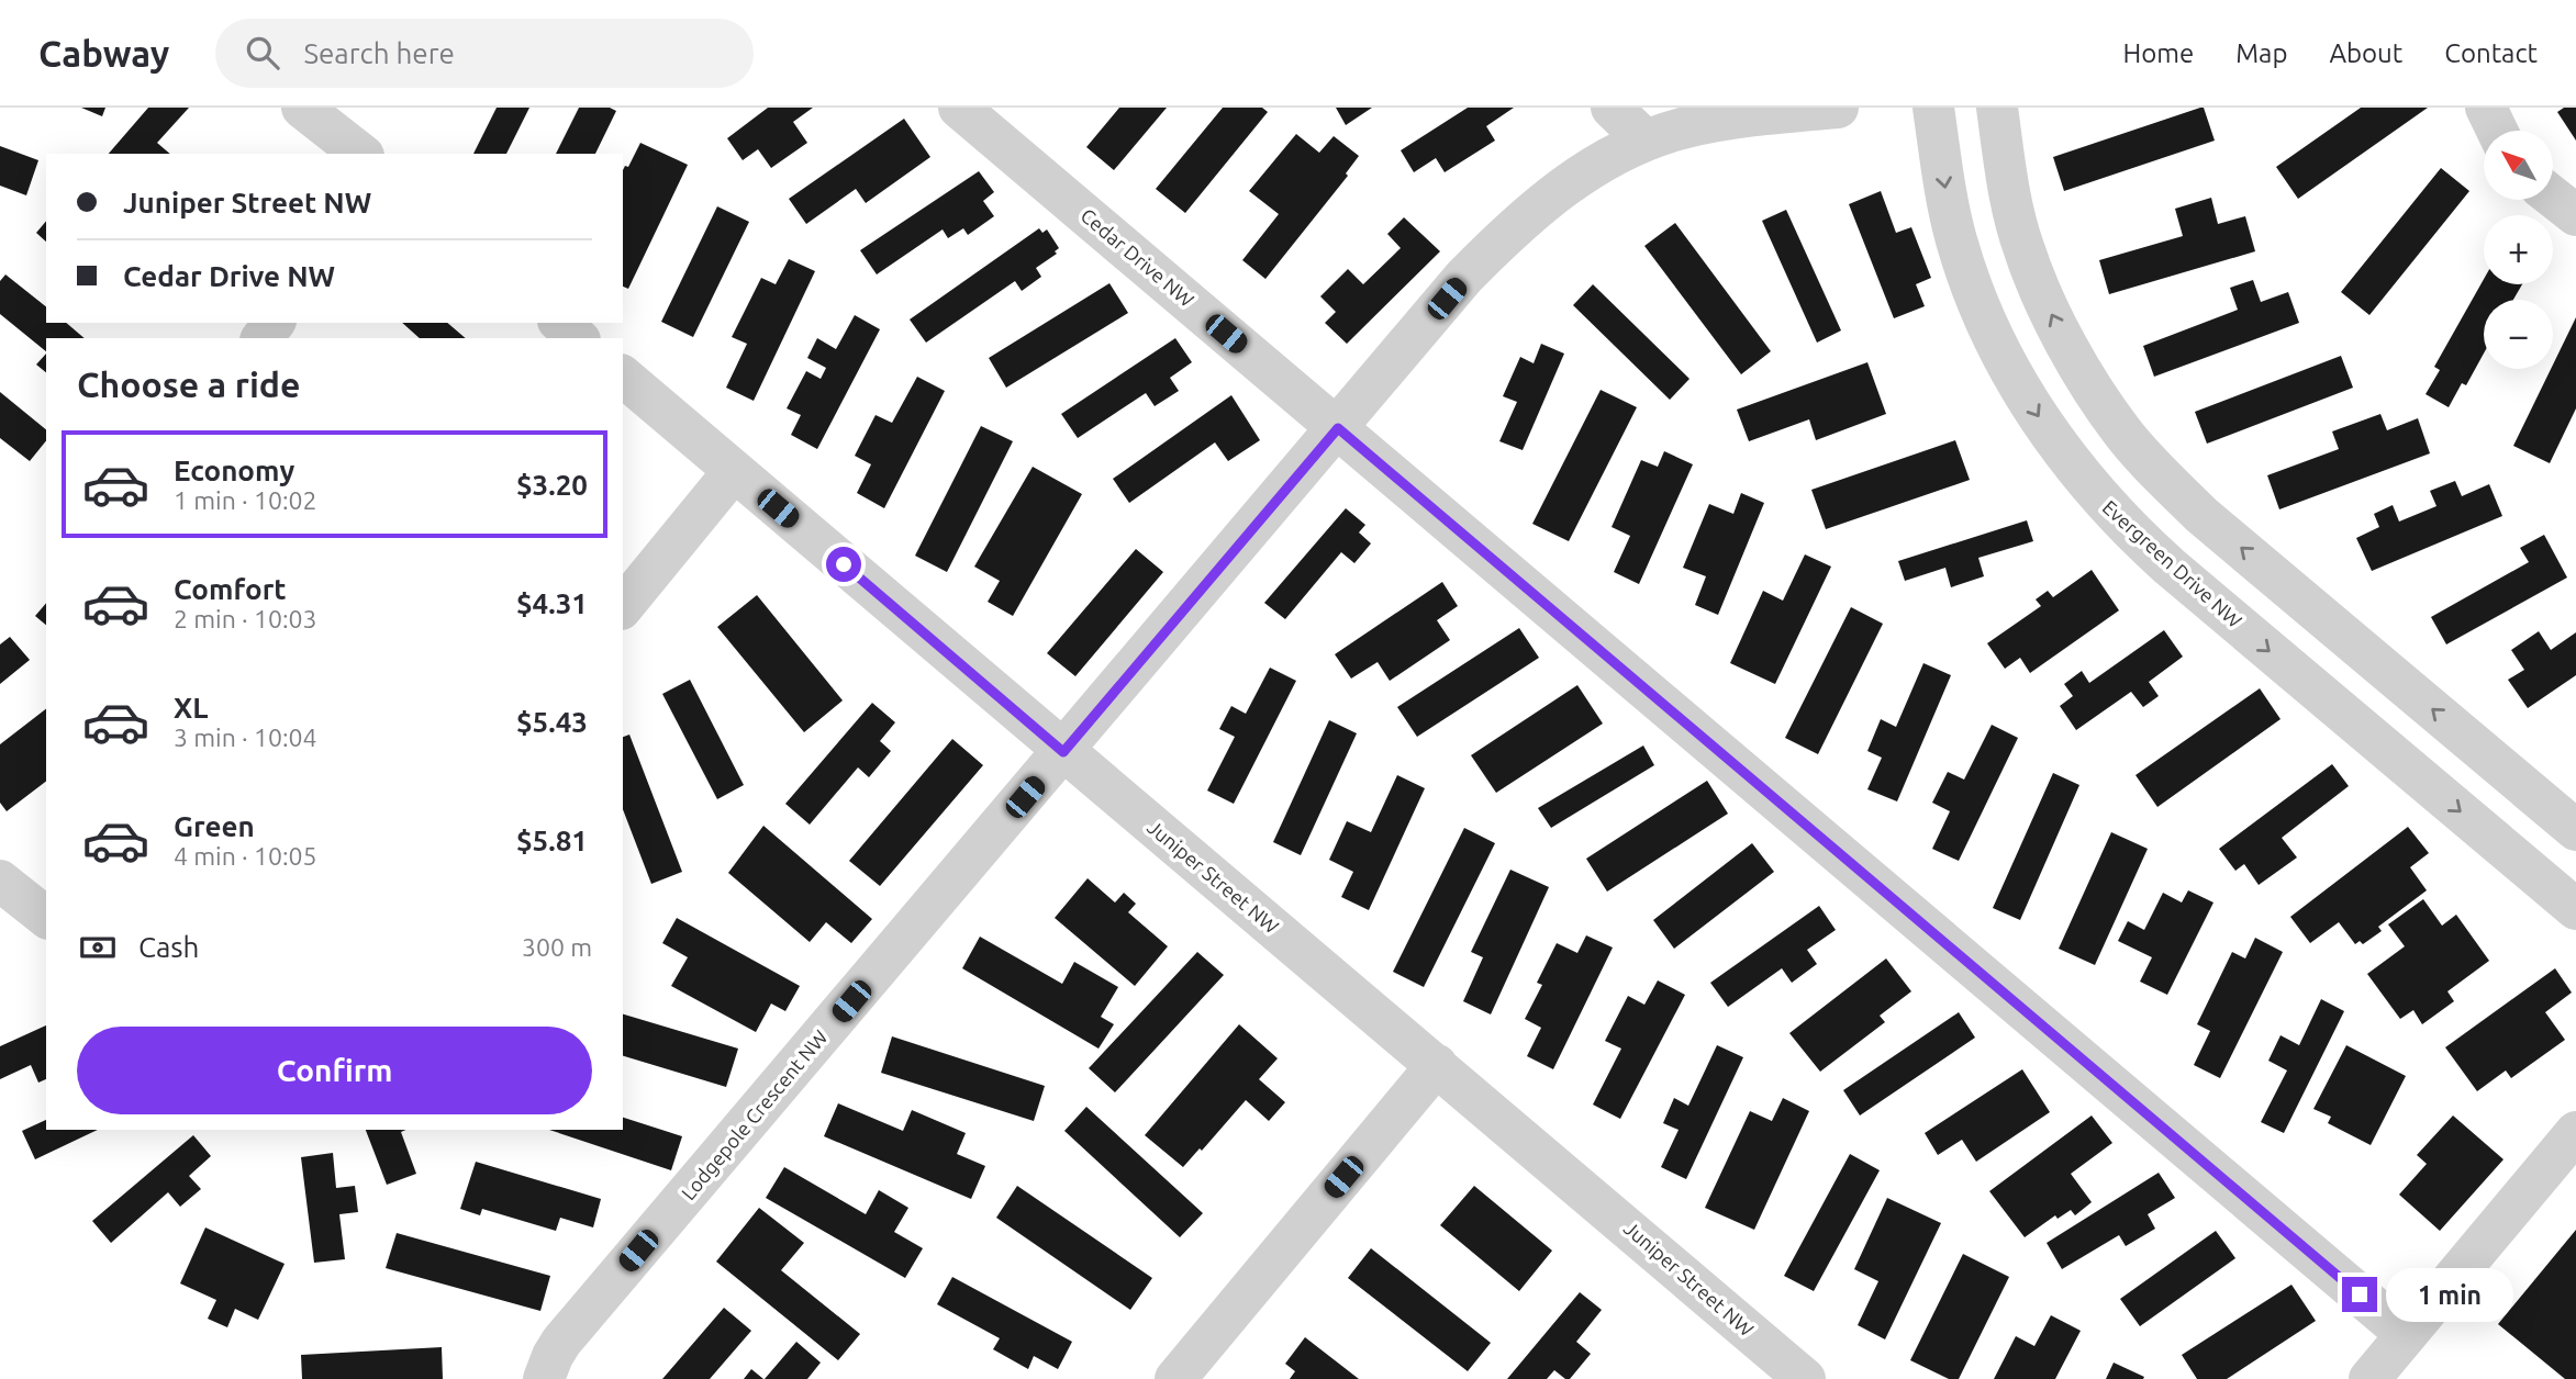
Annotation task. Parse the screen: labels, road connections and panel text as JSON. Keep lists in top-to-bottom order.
{
  "streets": {
    "street": [
      "Cedar Drive NW",
      "Evergreen Drive NW",
      "Juniper Street NW",
      "Lodgepole Crescent NW"
    ]
  },
  "crossings": [
    ["Cedar Drive NW", "Lodgepole Crescent NW"],
    ["Juniper Street NW", "Lodgepole Crescent NW"]
  ],
  "north": "top left",
  "page": {
    "header": "Cabway",
    "search": "Search here",
    "nav": [
      "Home",
      "Map",
      "About",
      "Contact"
    ],
    "map_buttons": ["+", "−"],
    "banner": ["Juniper Street NW", "Cedar Drive NW"],
    "heading": "Choose a ride",
    "list": [
      {
        "name": "Economy",
        "note": "1 min · 10:02",
        "value": "$3.20"
      },
      {
        "name": "Comfort",
        "note": "2 min · 10:03",
        "value": "$4.31"
      },
      {
        "name": "XL",
        "note": "3 min · 10:04",
        "value": "$5.43"
      },
      {
        "name": "Green",
        "note": "4 min · 10:05",
        "value": "$5.81"
      }
    ],
    "pay": ["Cash", "300 m"],
    "buttons": "Confirm",
    "bubble": "1 min"
  }
}
